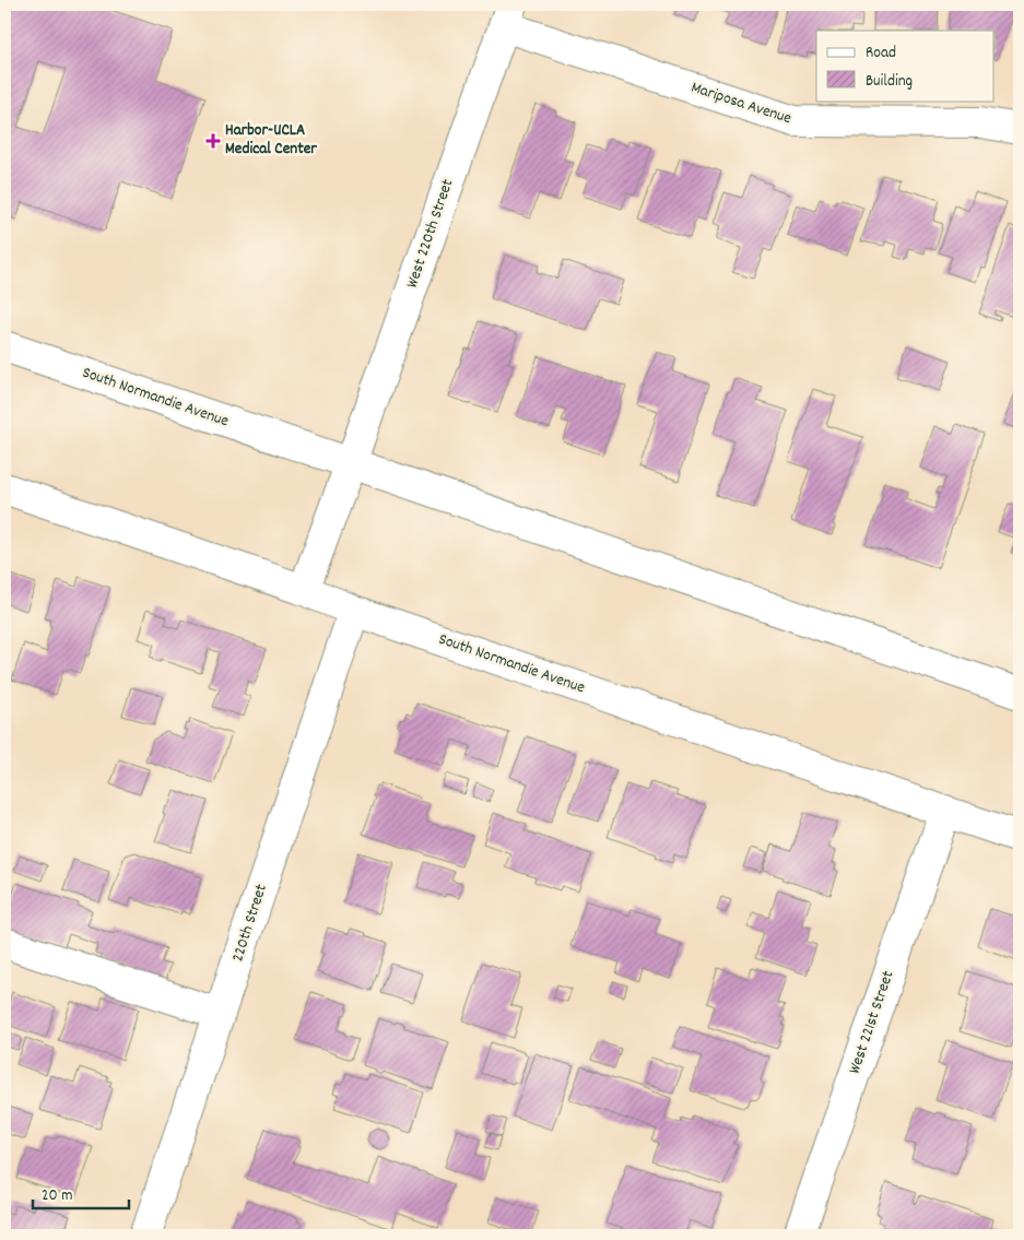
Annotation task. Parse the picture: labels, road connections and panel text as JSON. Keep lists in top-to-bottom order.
{
  "streets": {
    "street": [
      "Mariposa Avenue",
      "West 220th Street",
      "South Normandie Avenue",
      "220th Street",
      "West 221st Street"
    ]
  },
  "crossings": [
    ["Mariposa Avenue", "West 220th Street"],
    ["West 220th Street", "South Normandie Avenue"],
    ["South Normandie Avenue", "220th Street"],
    ["South Normandie Avenue", "West 221st Street"]
  ],
  "places": {
    "health": ["Harbor-UCLA Medical Center"]
  },
  "legend": ["Road", "Building"],
  "scale_bar": "20 m"
}
